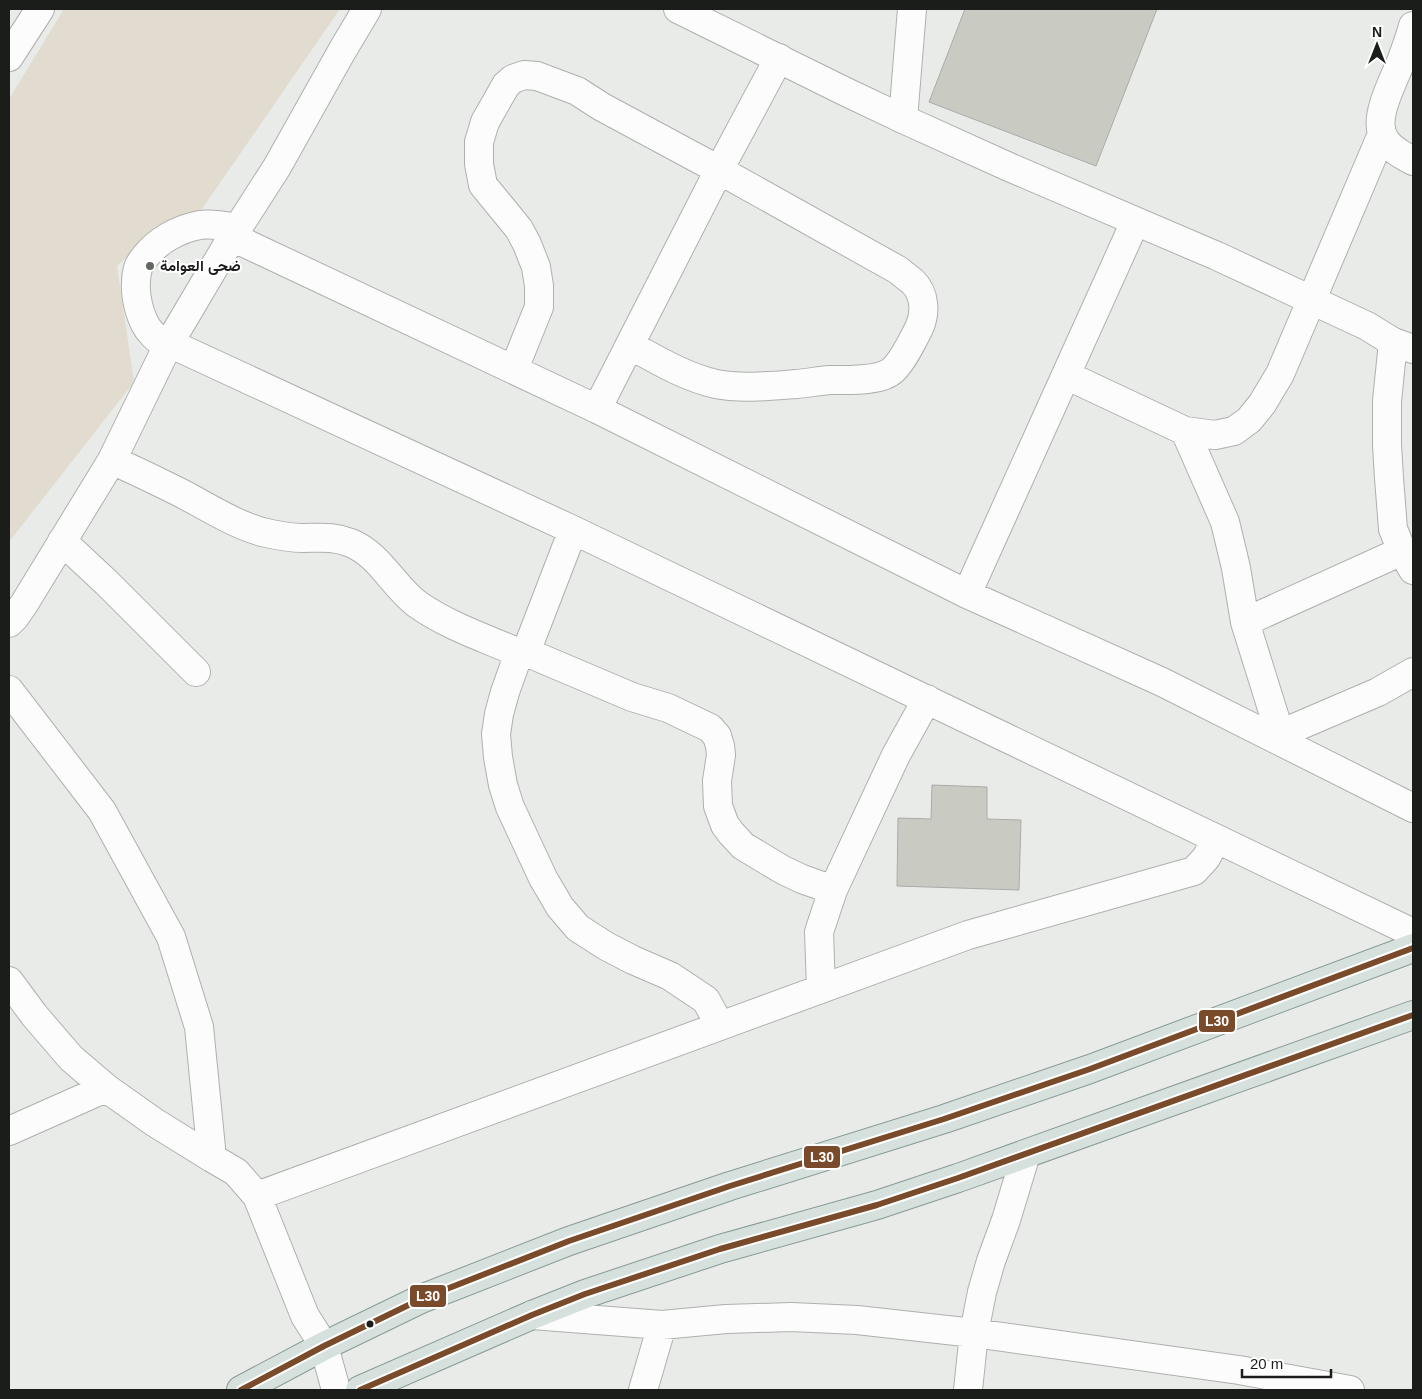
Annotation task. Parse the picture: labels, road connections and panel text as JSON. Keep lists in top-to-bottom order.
{
  "places": ["ضحى العوامة"],
  "lines": ["transit line L30"],
  "scale_bar": "20 m",
  "north": "top"
}
